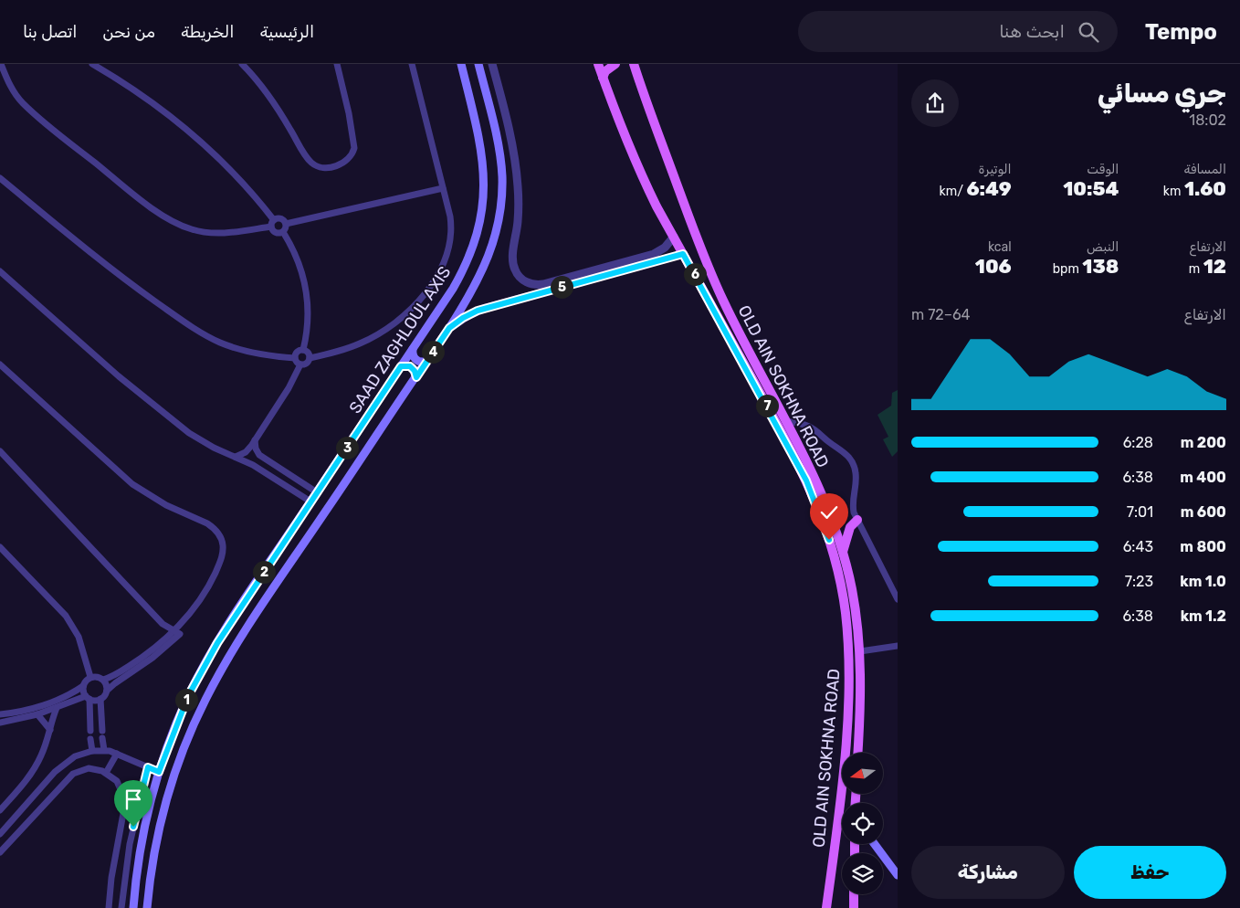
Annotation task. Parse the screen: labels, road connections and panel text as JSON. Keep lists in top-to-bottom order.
{
  "streets": {
    "main road": ["SAAD ZAGHLOUL AXIS", "OLD AIN SOKHNA ROAD"]
  },
  "north": "left",
  "page": {
    "header": "Tempo",
    "search": "ابحث هنا",
    "nav": [
      "الرئيسية",
      "الخريطة",
      "من نحن",
      "اتصل بنا"
    ],
    "heading": ["جري مسائي", "18:02"],
    "stats": [
      ["المسافة", "1.60 km"],
      ["الوقت", "10:54"],
      ["الوتيرة", "6:49 /km"],
      ["الارتفاع", "12 m"],
      ["النبض", "138 bpm"],
      ["kcal", "106"]
    ],
    "pins": [
      "6",
      "5",
      "4",
      "7",
      "3",
      "2",
      "1"
    ],
    "chart": ["الارتفاع", "64–72 m"],
    "list": [
      {
        "name": "200 m",
        "note": "6:28"
      },
      {
        "name": "400 m",
        "note": "6:38"
      },
      {
        "name": "600 m",
        "note": "7:01"
      },
      {
        "name": "800 m",
        "note": "6:43"
      },
      {
        "name": "1.0 km",
        "note": "7:23"
      },
      {
        "name": "1.2 km",
        "note": "6:38"
      }
    ],
    "buttons": ["حفظ", "مشاركة"]
  }
}
